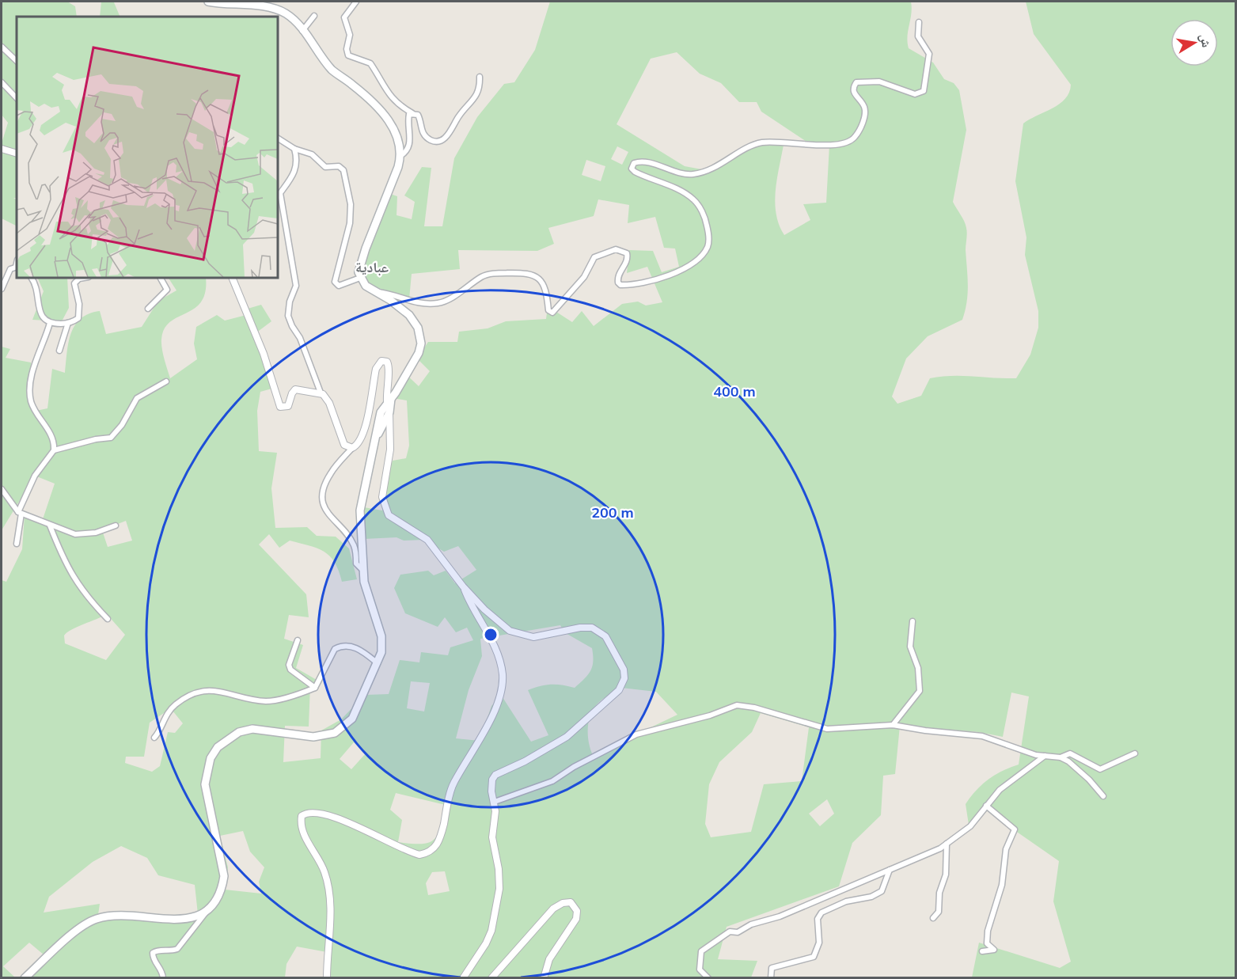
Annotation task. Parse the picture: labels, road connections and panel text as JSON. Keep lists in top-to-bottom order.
{
  "districts": ["عبادية"],
  "north": "right",
  "rings": ["400 m", "200 m"]
}
